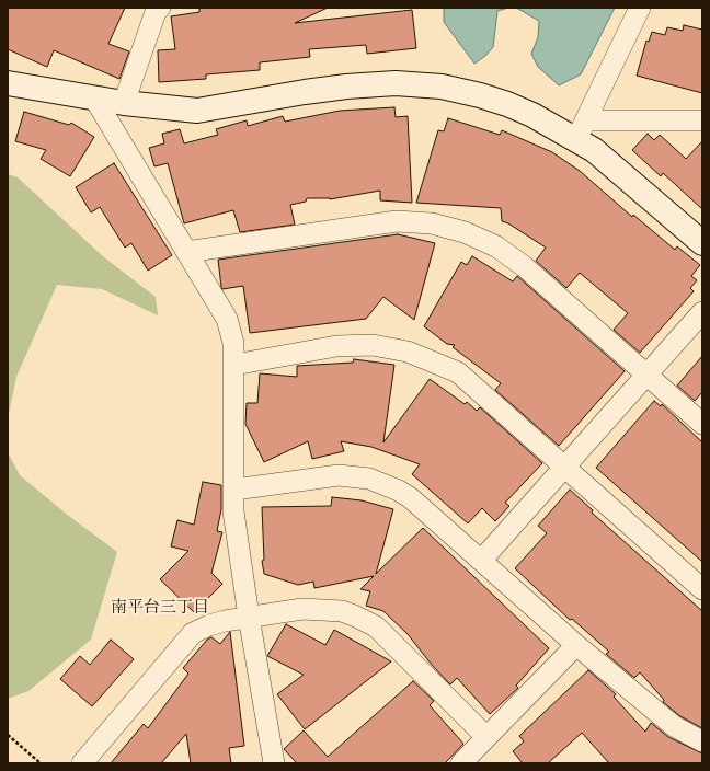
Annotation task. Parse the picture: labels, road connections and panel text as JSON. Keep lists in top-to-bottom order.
{
  "districts": ["南平台三丁目"]
}
